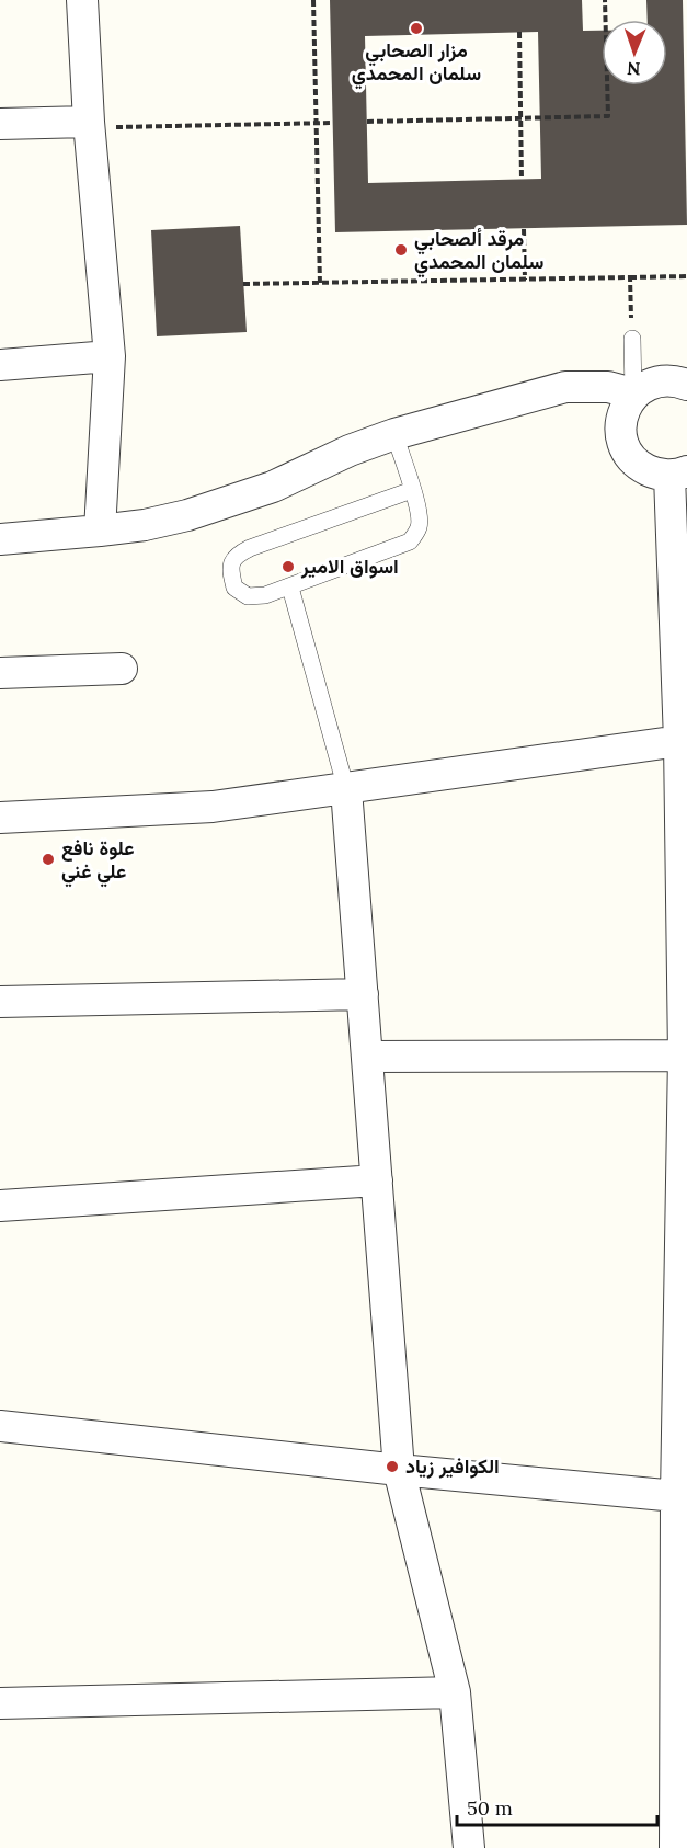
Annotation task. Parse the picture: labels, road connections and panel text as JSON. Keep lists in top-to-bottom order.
{
  "places": [
    "مزار الصحابي سلمان المحمدي",
    "مرقد ألصحابي سلمان المحمدي",
    "اسواق الامير",
    "علوة نافع علي غني",
    "الكوافير زياد"
  ],
  "scale_bar": "50 m",
  "north": "bottom"
}
